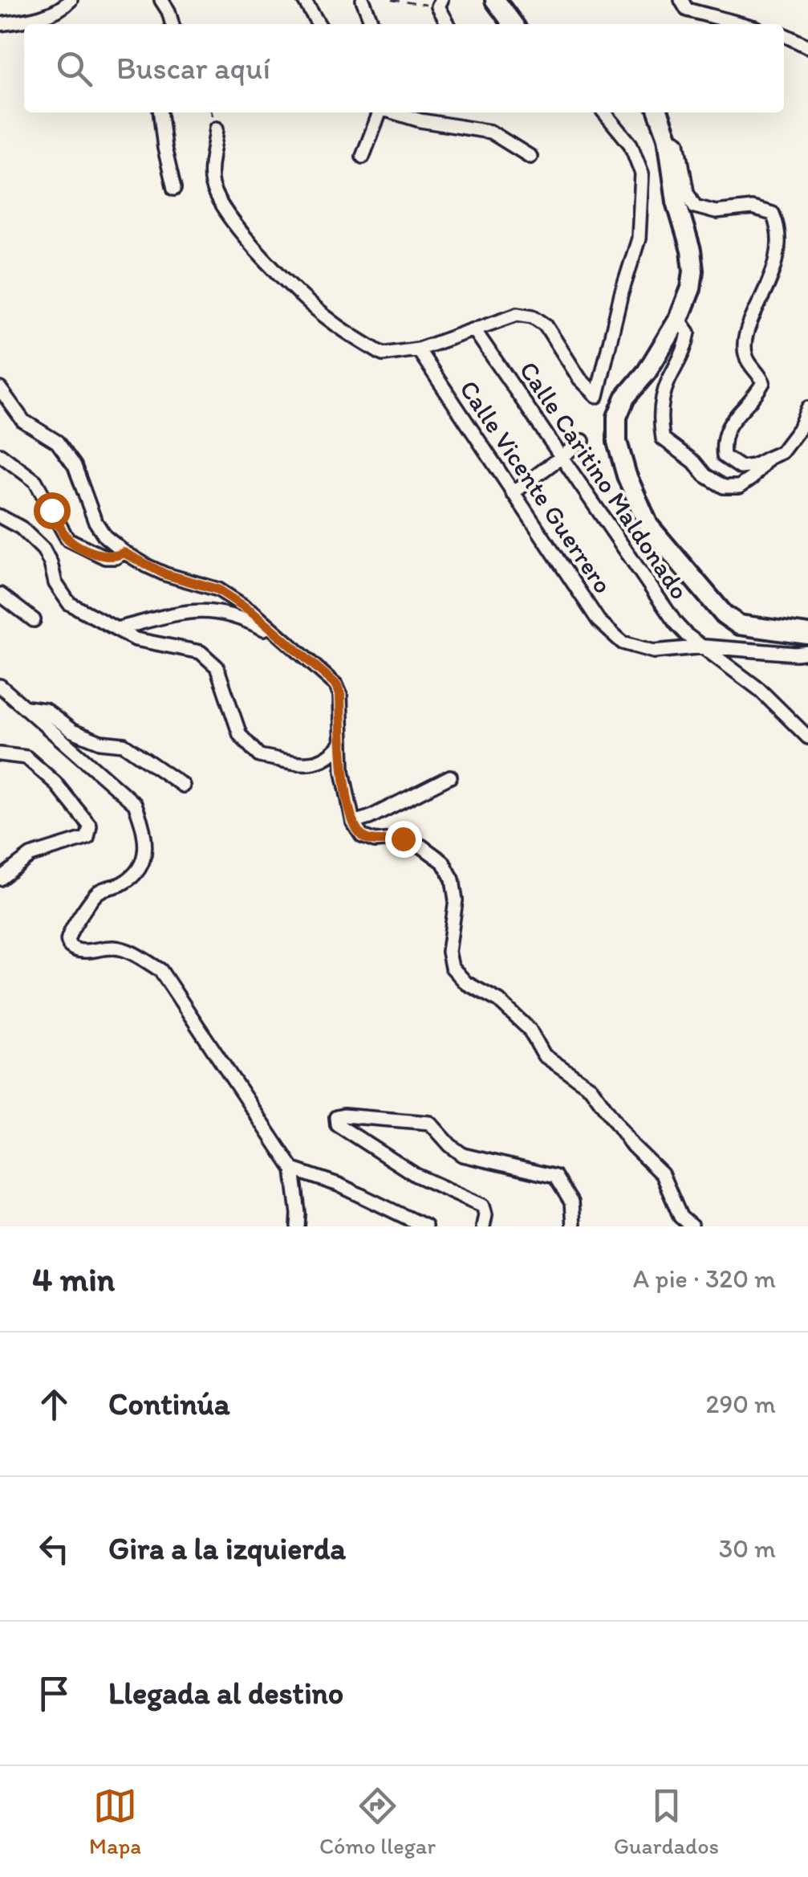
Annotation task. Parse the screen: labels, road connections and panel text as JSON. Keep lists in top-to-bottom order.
{
  "streets": {
    "street": ["Calle Caritino Maldonado", "Calle Vicente Guerrero"]
  },
  "crossings": [
    ["Calle Caritino Maldonado", "Calle Vicente Guerrero"]
  ],
  "page": {
    "search": "Buscar aquí",
    "heading": ["4 min", "A pie · 320 m"],
    "list": [
      ["Continúa", "290 m"],
      ["Gira a la izquierda", "30 m"],
      "Llegada al destino"
    ],
    "nav": ["Mapa", "Cómo llegar", "Guardados"]
  }
}
